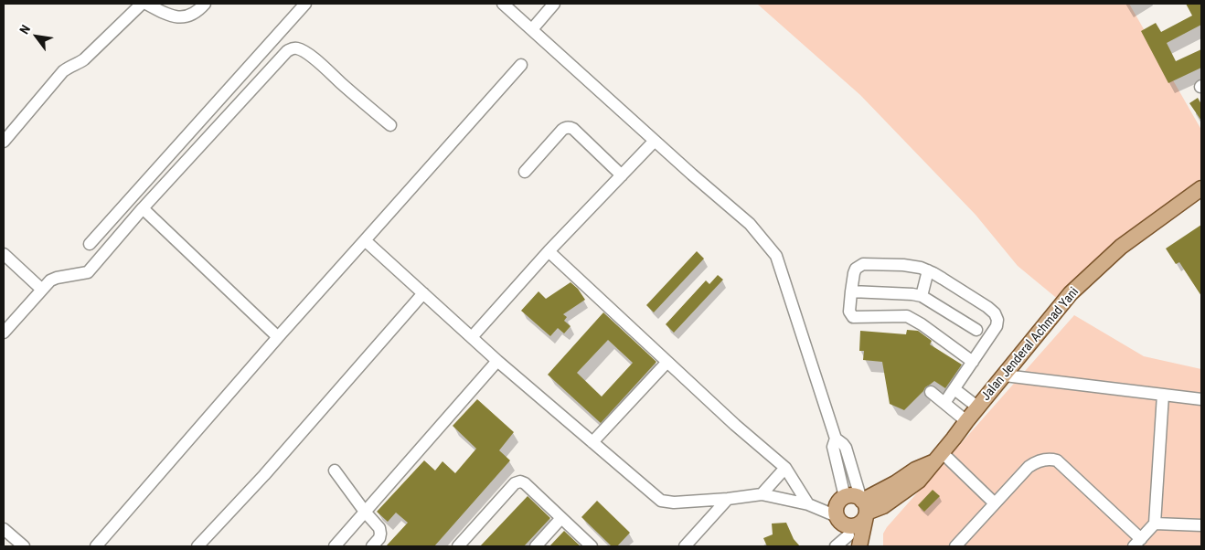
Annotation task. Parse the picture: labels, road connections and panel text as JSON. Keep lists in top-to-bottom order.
{
  "streets": {
    "main road": ["Jalan Jenderal Achmad Yani"]
  },
  "north": "top left"
}
